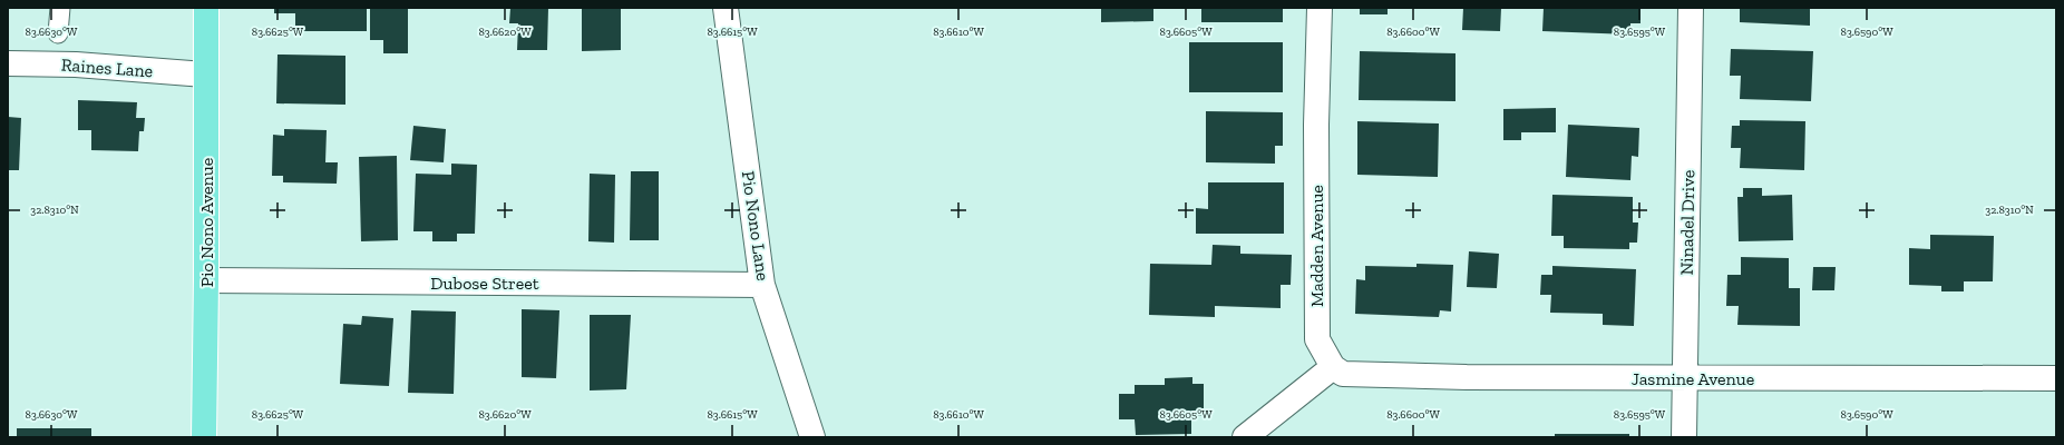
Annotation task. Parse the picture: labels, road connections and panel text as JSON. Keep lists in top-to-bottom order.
{
  "streets": {
    "main road": ["Pio Nono Avenue"],
    "street": [
      "Raines Lane",
      "Ninadel Drive",
      "Pio Nono Lane",
      "Madden Avenue",
      "Dubose Street",
      "Jasmine Avenue"
    ]
  },
  "crossings": [
    ["Raines Lane", "Pio Nono Avenue"],
    ["Pio Nono Avenue", "Dubose Street"],
    ["Ninadel Drive", "Jasmine Avenue"],
    ["Pio Nono Lane", "Dubose Street"],
    ["Madden Avenue", "Jasmine Avenue"]
  ],
  "coordinates": [
    "83.6630°W",
    "83.6625°W",
    "83.6620°W",
    "83.6615°W",
    "83.6610°W",
    "83.6605°W",
    "83.6600°W",
    "83.6595°W",
    "83.6590°W",
    "32.8310°N"
  ]
}
